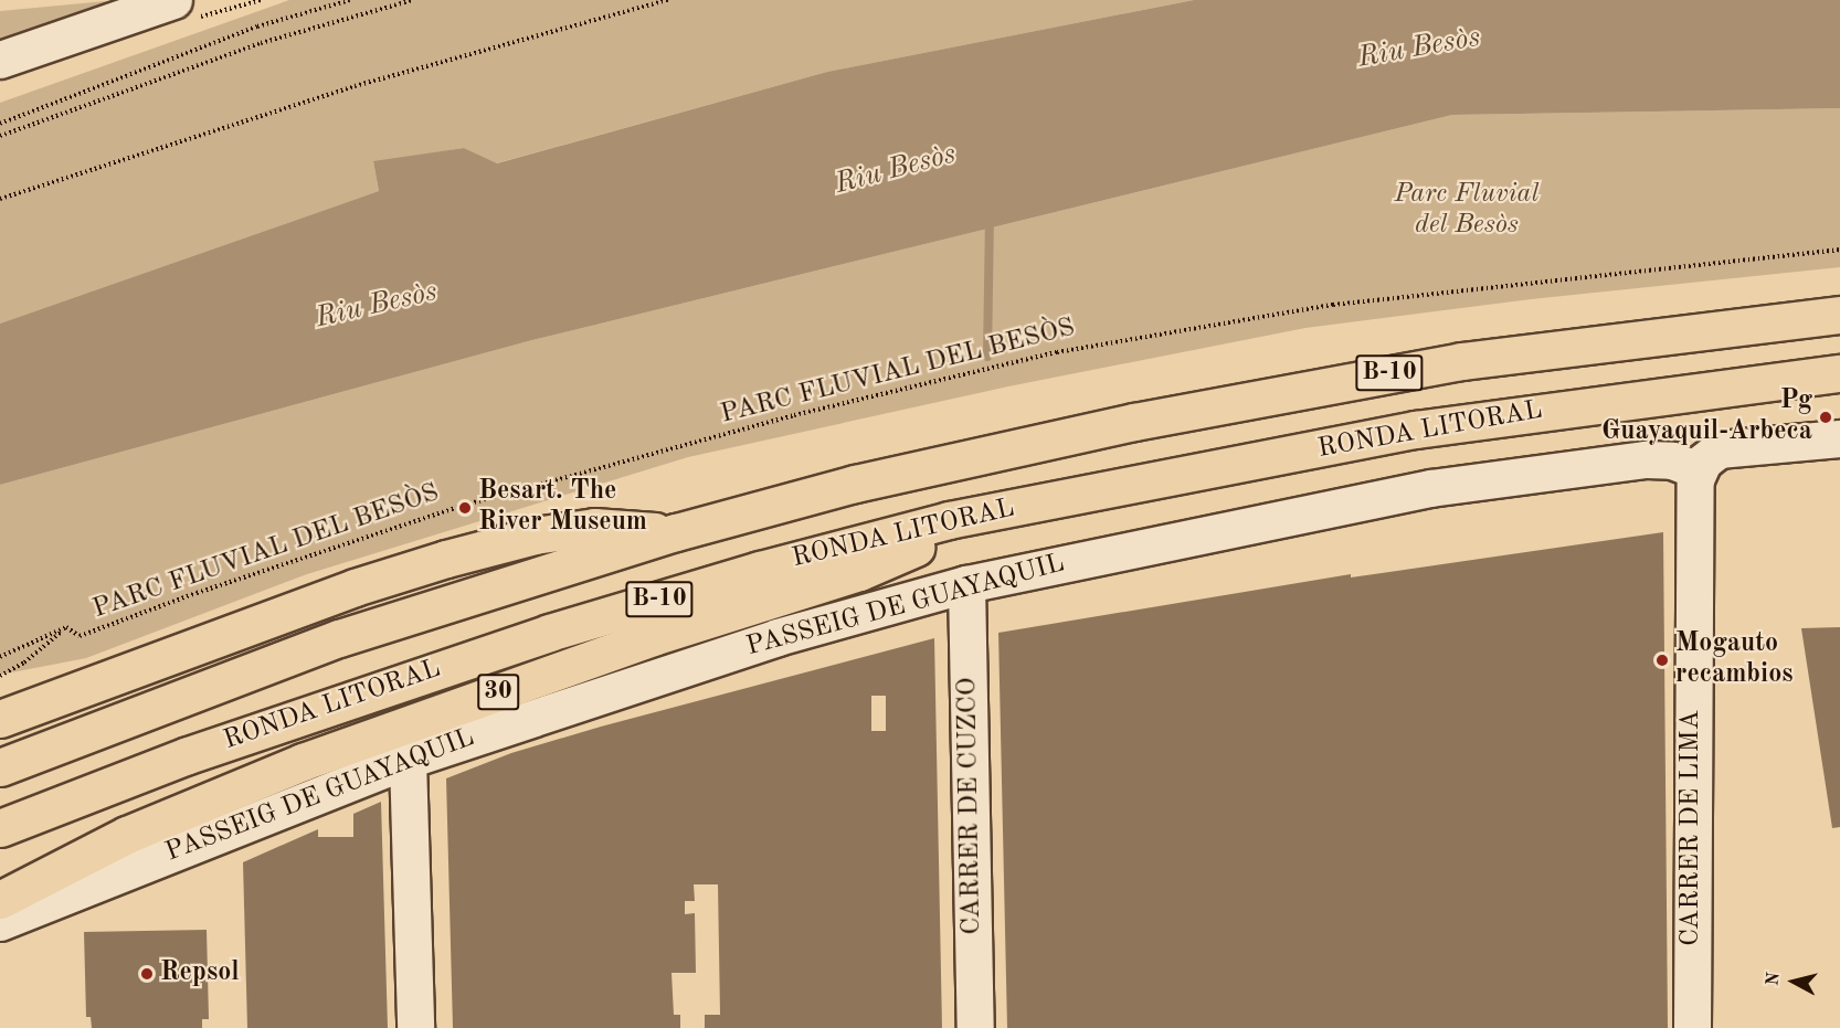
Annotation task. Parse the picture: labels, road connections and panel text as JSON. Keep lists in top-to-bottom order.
{
  "streets": {
    "highway": ["B-10", "RONDA LITORAL", "30"],
    "street": ["PASSEIG DE GUAYAQUIL", "CARRER DE CUZCO", "CARRER DE LIMA"],
    "path": ["PARC FLUVIAL DEL BESÒS"]
  },
  "crossings": [
    ["RONDA LITORAL", "30"],
    ["PASSEIG DE GUAYAQUIL", "CARRER DE CUZCO"],
    ["PASSEIG DE GUAYAQUIL", "CARRER DE LIMA"]
  ],
  "water": ["Riu Besòs"],
  "parks": ["Parc Fluvial del Besòs"],
  "places": [
    "Pg Guayaquil-Arbeca",
    "Besart. The River Museum",
    "Mogauto recambios",
    "Repsol"
  ],
  "north": "left"
}
